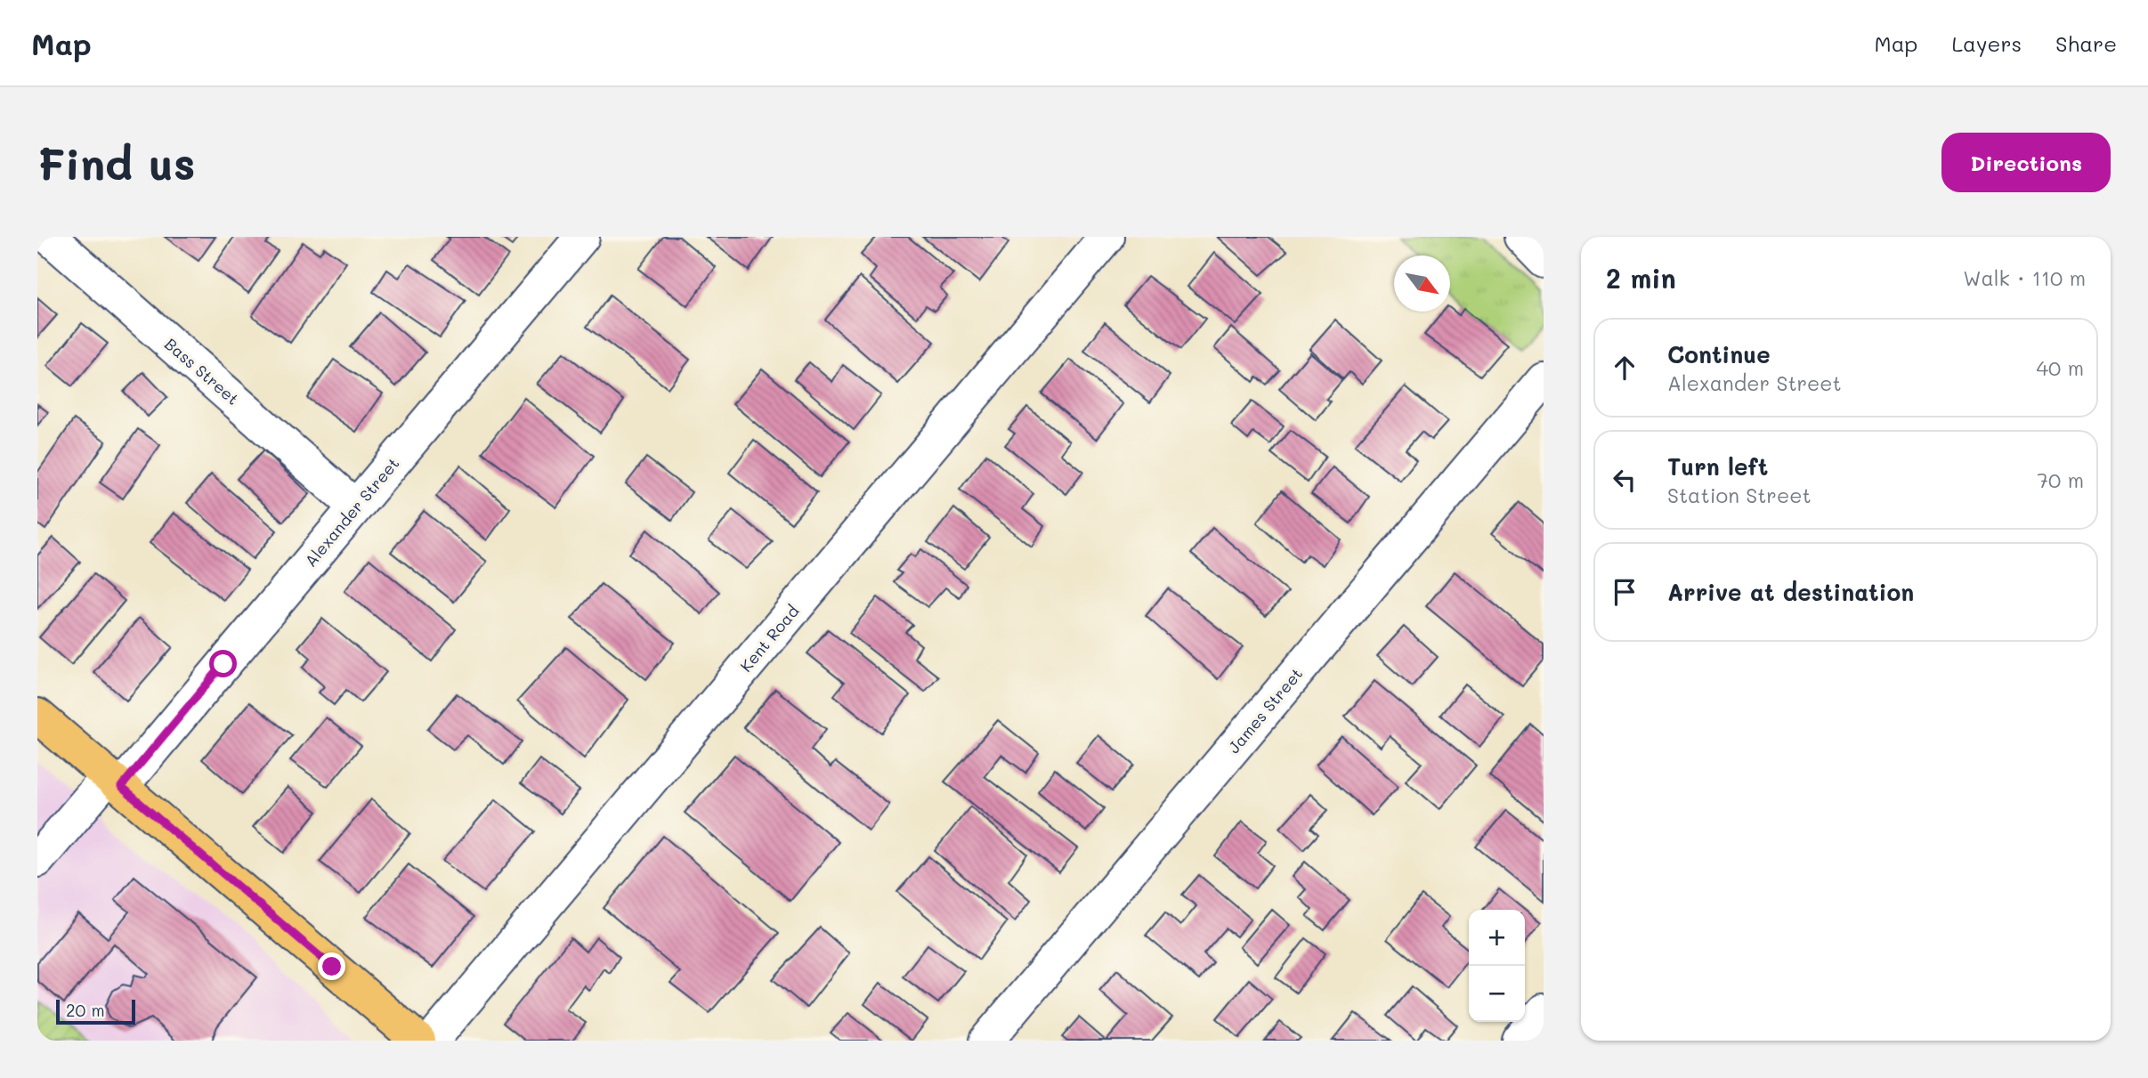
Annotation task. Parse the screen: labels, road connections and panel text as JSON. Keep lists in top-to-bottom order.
{
  "streets": {
    "street": [
      "Bass Street",
      "Alexander Street",
      "Kent Road",
      "James Street"
    ]
  },
  "crossings": [
    ["Bass Street", "Alexander Street"]
  ],
  "scale_bar": "20 m",
  "north": "bottom right",
  "page": {
    "header": "Map",
    "nav": ["Map", "Layers", "Share"],
    "buttons": "Directions",
    "title": "Find us",
    "heading": ["2 min", "Walk · 110 m"],
    "list": [
      ["Continue", "Alexander Street", "40 m"],
      ["Turn left", "Station Street", "70 m"],
      "Arrive at destination"
    ],
    "map_buttons": ["+", "−"],
    "scale": "20 m"
  }
}
